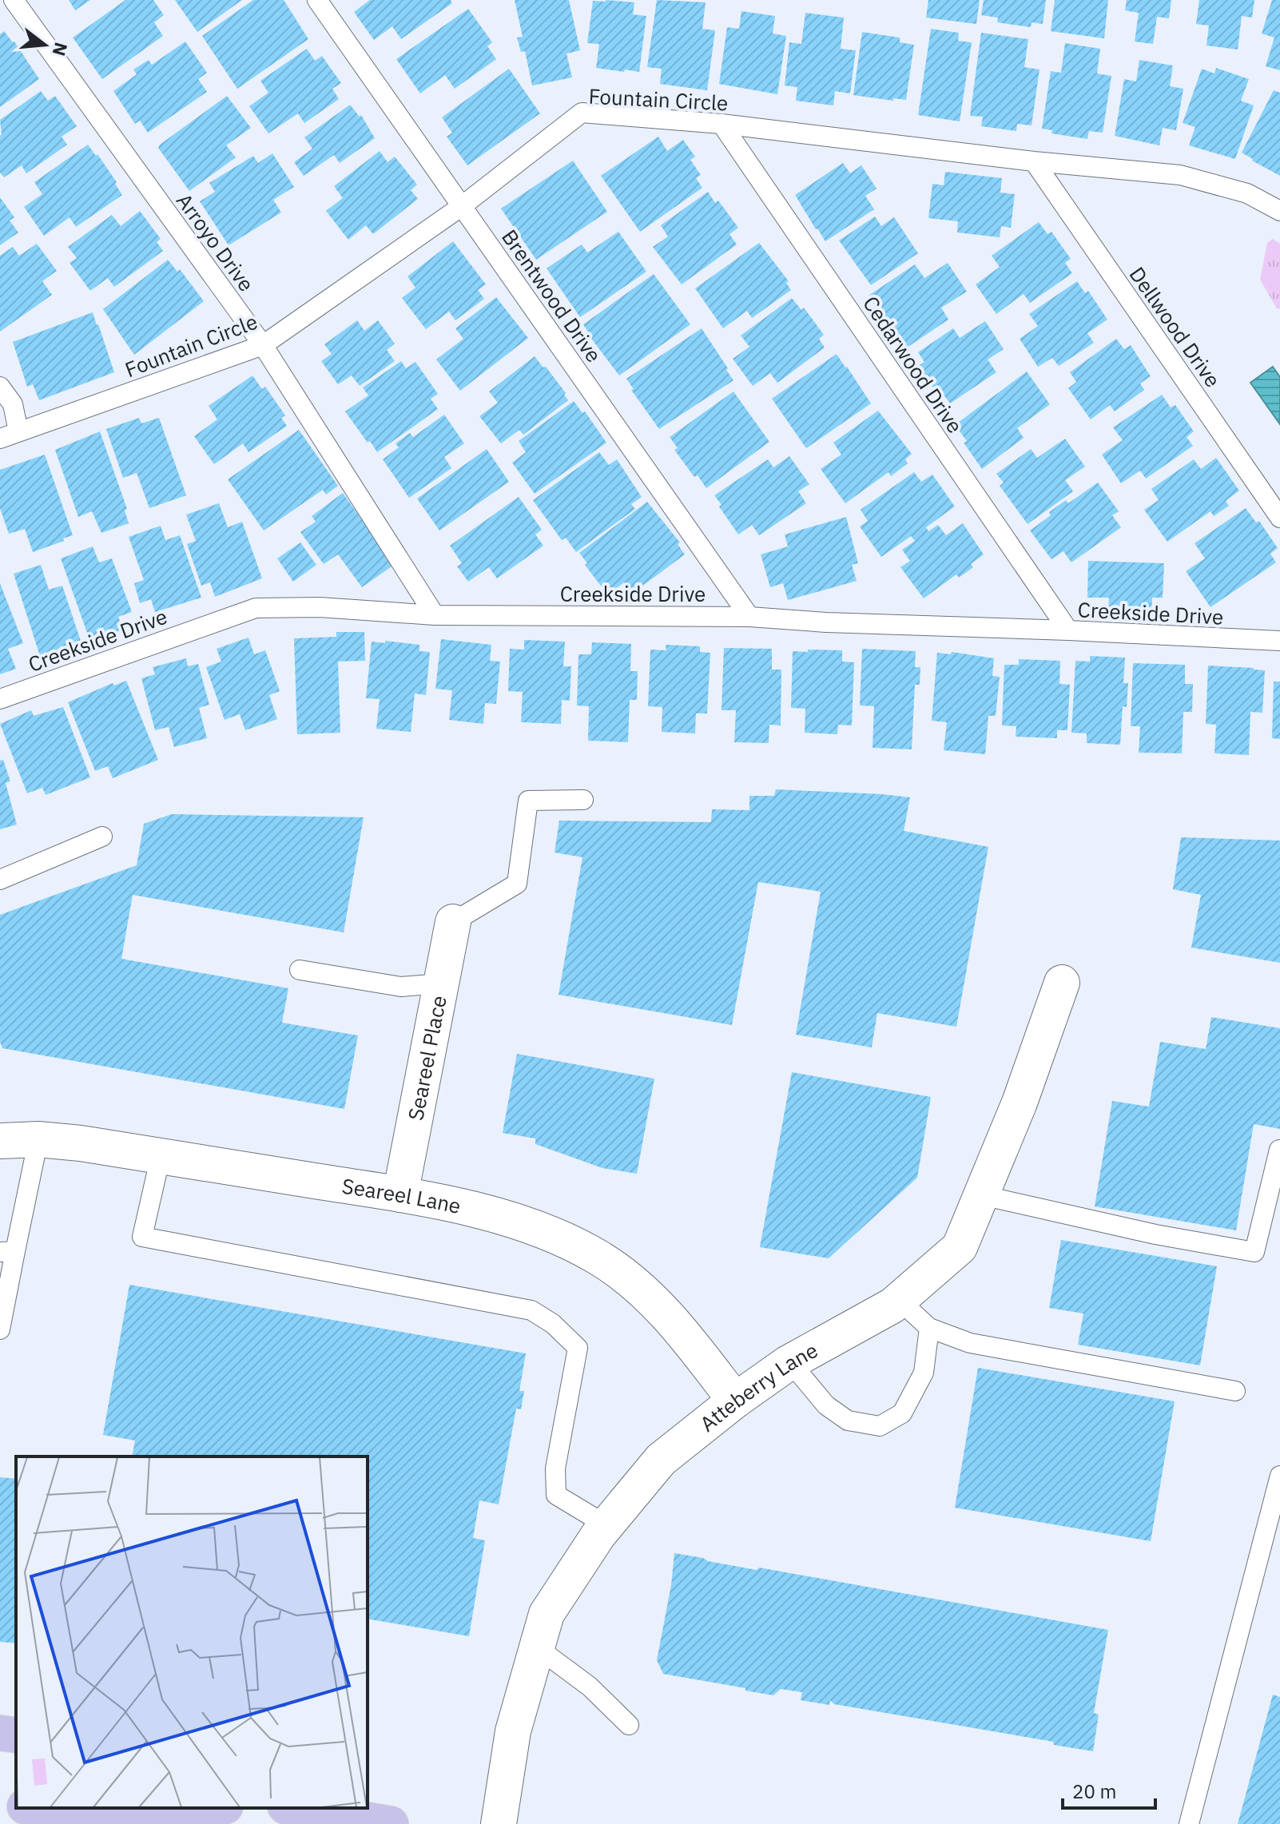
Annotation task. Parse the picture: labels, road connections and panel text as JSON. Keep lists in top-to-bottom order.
{
  "streets": {
    "street": ["Seareel Place", "Seareel Lane", "Atteberry Lane"],
    "lane": [
      "Fountain Circle",
      "Arroyo Drive",
      "Brentwood Drive",
      "Dellwood Drive",
      "Cedarwood Drive",
      "Creekside Drive"
    ]
  },
  "crossings": [
    ["Fountain Circle", "Arroyo Drive"],
    ["Fountain Circle", "Brentwood Drive"],
    ["Fountain Circle", "Dellwood Drive"],
    ["Fountain Circle", "Cedarwood Drive"],
    ["Arroyo Drive", "Creekside Drive"],
    ["Brentwood Drive", "Creekside Drive"],
    ["Cedarwood Drive", "Creekside Drive"],
    ["Seareel Place", "Seareel Lane"],
    ["Seareel Lane", "Atteberry Lane"]
  ],
  "scale_bar": "20 m",
  "north": "right"
}
